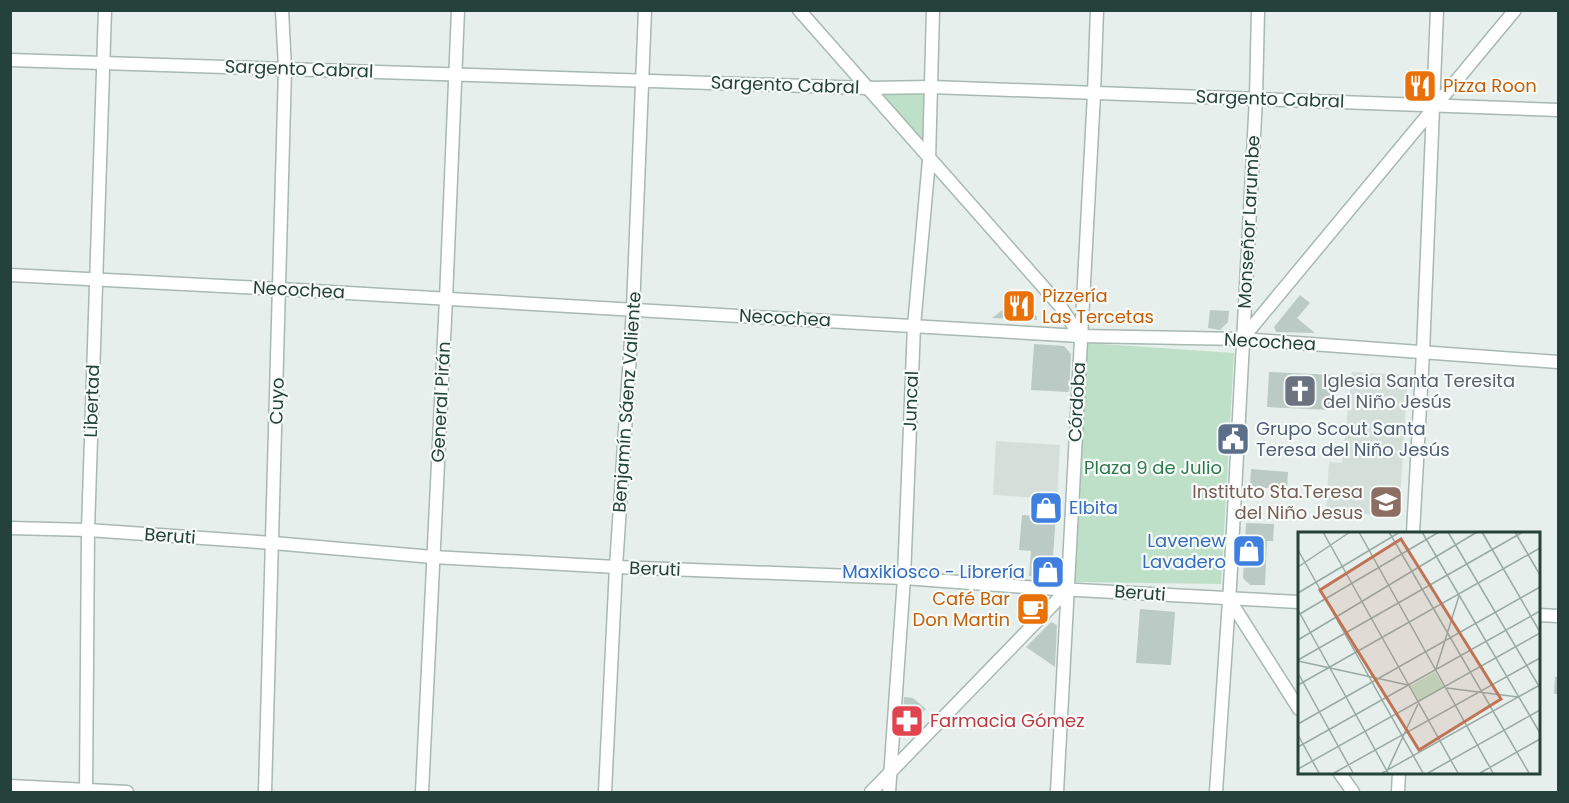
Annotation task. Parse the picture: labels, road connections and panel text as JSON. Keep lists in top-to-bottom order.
{
  "streets": {
    "street": [
      "Sargento Cabral",
      "Monseñor Larumbe",
      "Necochea",
      "Libertad",
      "Cuyo",
      "Juncal",
      "General Pirán",
      "Benjamín Sáenz Valiente",
      "Córdoba",
      "Beruti"
    ]
  },
  "crossings": [
    ["Sargento Cabral", "Monseñor Larumbe"],
    ["Sargento Cabral", "Libertad"],
    ["Sargento Cabral", "Cuyo"],
    ["Sargento Cabral", "Juncal"],
    ["Sargento Cabral", "General Pirán"],
    ["Sargento Cabral", "Benjamín Sáenz Valiente"],
    ["Sargento Cabral", "Córdoba"],
    ["Monseñor Larumbe", "Necochea"],
    ["Monseñor Larumbe", "Beruti"],
    ["Necochea", "Libertad"],
    ["Necochea", "Cuyo"],
    ["Necochea", "Juncal"],
    ["Necochea", "General Pirán"],
    ["Necochea", "Benjamín Sáenz Valiente"],
    ["Necochea", "Córdoba"],
    ["Libertad", "Beruti"],
    ["Cuyo", "Beruti"],
    ["Juncal", "Beruti"],
    ["General Pirán", "Beruti"],
    ["Benjamín Sáenz Valiente", "Beruti"],
    ["Córdoba", "Beruti"]
  ],
  "parks": ["Plaza 9 de Julio"],
  "places": {
    "restaurant": ["Pizza Roon", "Pizzería Las Tercetas"],
    "church": ["Iglesia Santa Teresita del Niño Jesús"],
    "public building": ["Grupo Scout Santa Teresa del Niño Jesús"],
    "school or university": ["Instituto Sta.Teresa del Niño Jesus"],
    "shop": ["Elbita", "Lavenew Lavadero", "Maxikiosco - Librería"],
    "cafe": ["Café Bar Don Martin"],
    "pharmacy": ["Farmacia Gómez"]
  }
}
